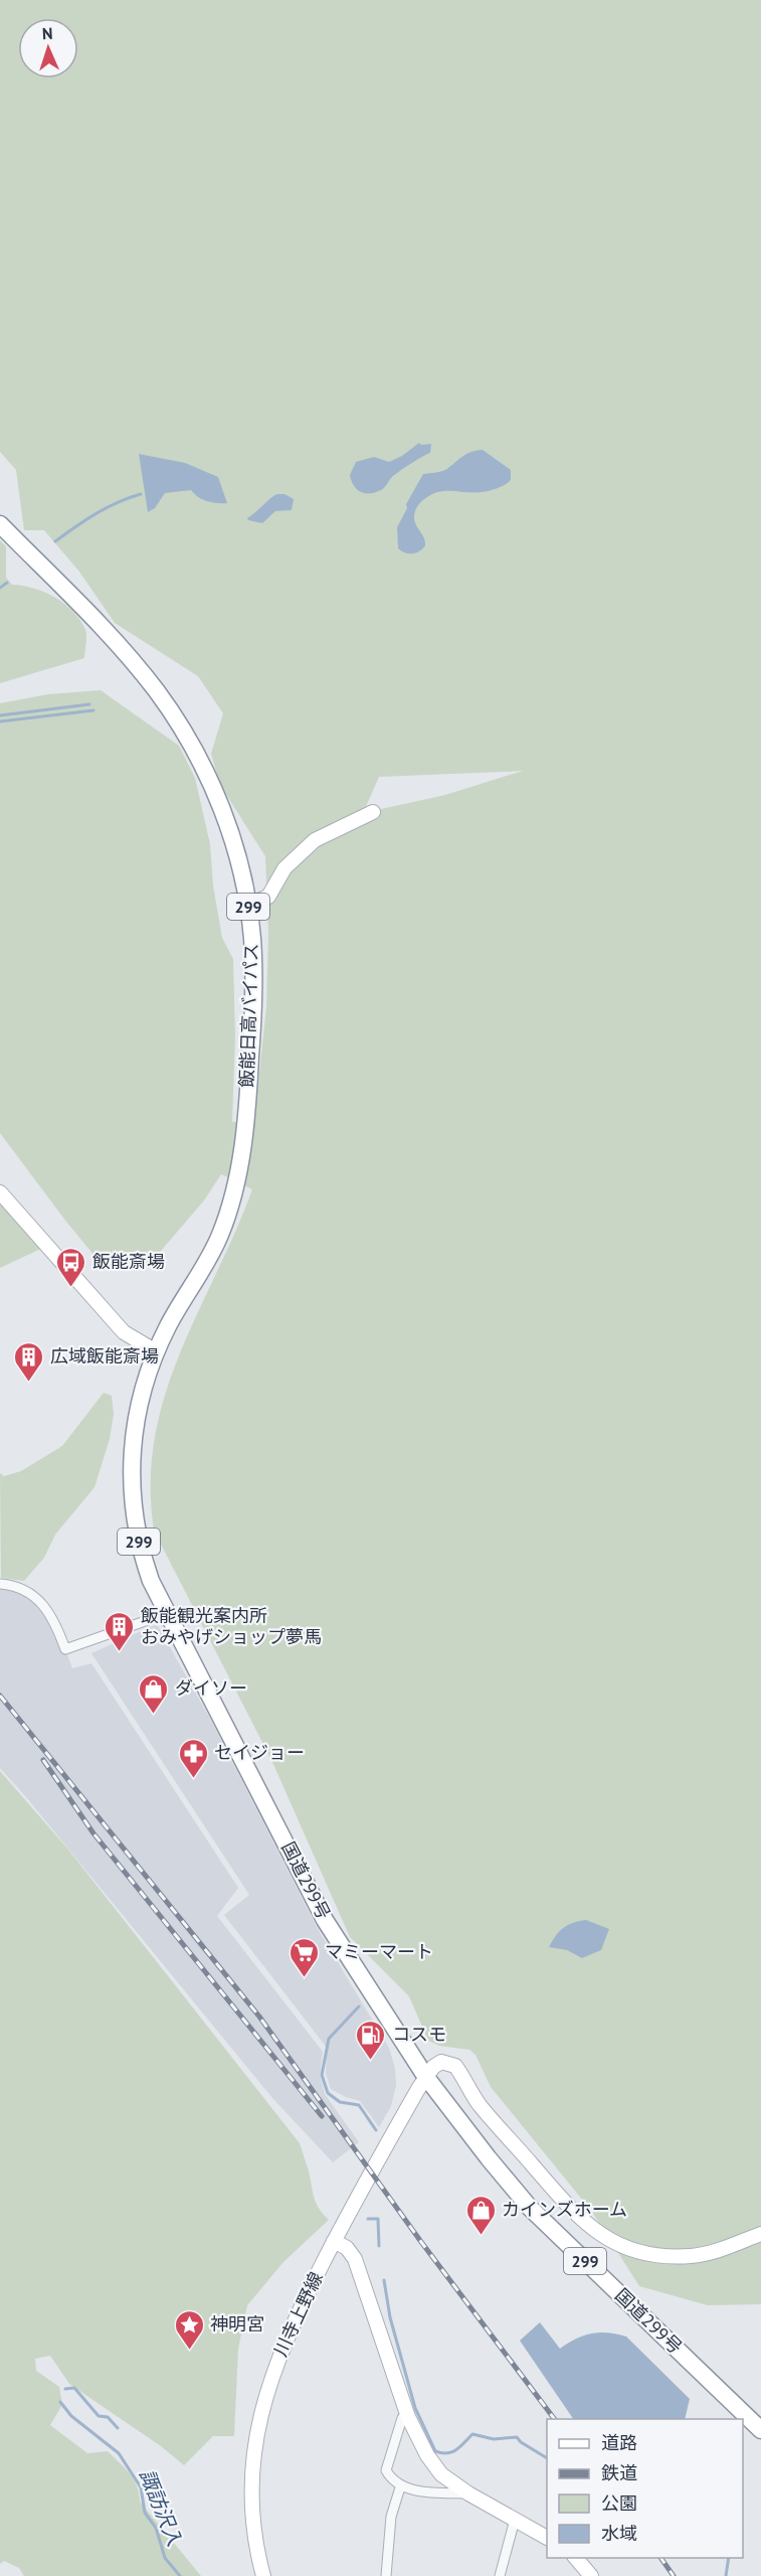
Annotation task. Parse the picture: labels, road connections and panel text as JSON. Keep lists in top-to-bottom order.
{
  "streets": {
    "highway": ["299", "飯能日高バイパス", "国道299号"],
    "street": ["川寺上野線"]
  },
  "crossings": [
    ["飯能日高バイパス", "国道299号"],
    ["国道299号", "川寺上野線"]
  ],
  "water": ["諏訪沢入"],
  "places": {
    "bus stop": ["飯能斎場"],
    "building": ["広域飯能斎場", "飯能観光案内所 おみやげショップ夢馬"],
    "shop": ["ダイソー", "カインズホーム"],
    "pharmacy": ["セイジョー"],
    "supermarket": ["マミーマート"],
    "fuel station": ["コスモ"],
    "place": ["神明宮"]
  },
  "legend": [
    "道路",
    "鉄道",
    "公園",
    "水域"
  ],
  "north": "top"
}
